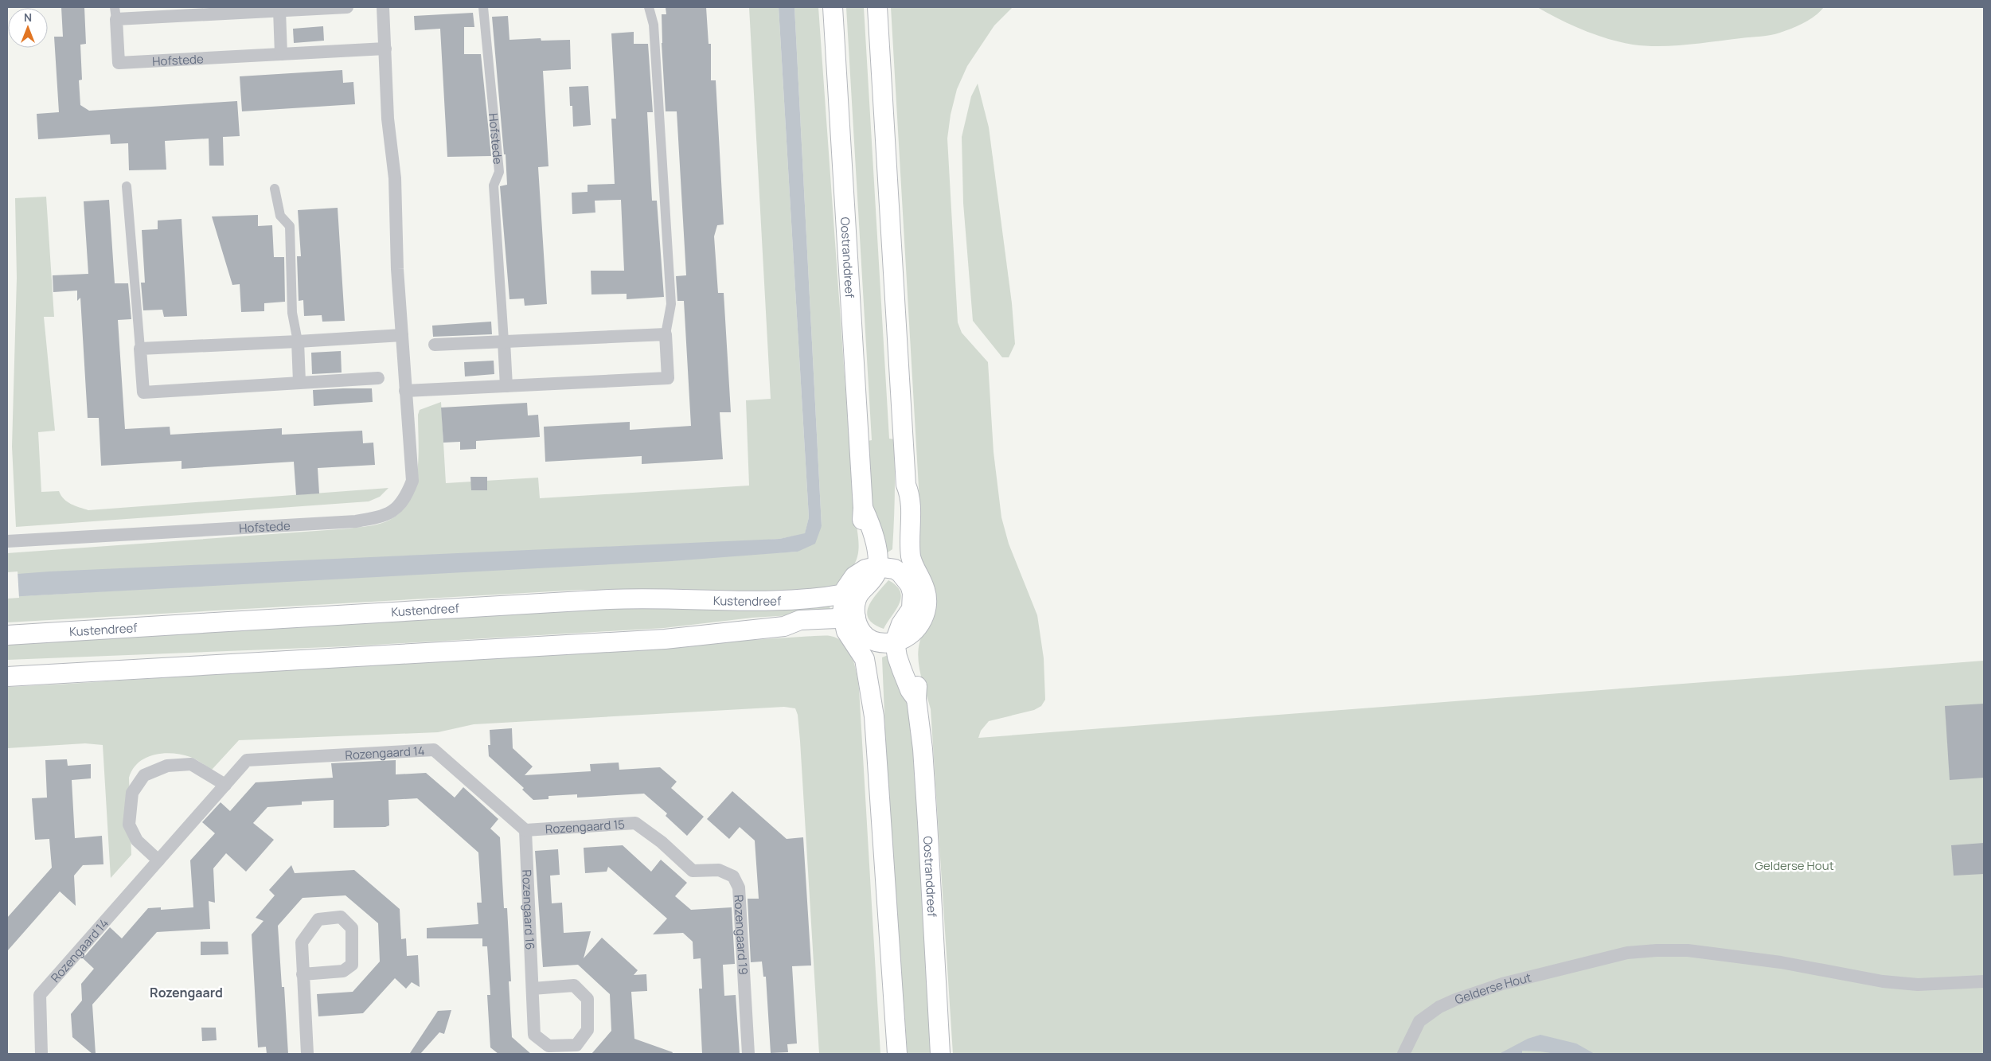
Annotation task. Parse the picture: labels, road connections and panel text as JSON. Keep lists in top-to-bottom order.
{
  "streets": {
    "main road": ["Oostranddreef", "Kustendreef"],
    "street": [
      "Hofstede",
      "Rozengaard 14",
      "Rozengaard 15",
      "Rozengaard 16",
      "Rozengaard 19",
      "Gelderse Hout"
    ]
  },
  "crossings": [
    ["Rozengaard 14", "Rozengaard 15"],
    ["Rozengaard 14", "Rozengaard 16"],
    ["Rozengaard 15", "Rozengaard 16"],
    ["Rozengaard 15", "Rozengaard 19"]
  ],
  "districts": ["Rozengaard"],
  "parks": ["Gelderse Hout"],
  "north": "top"
}
